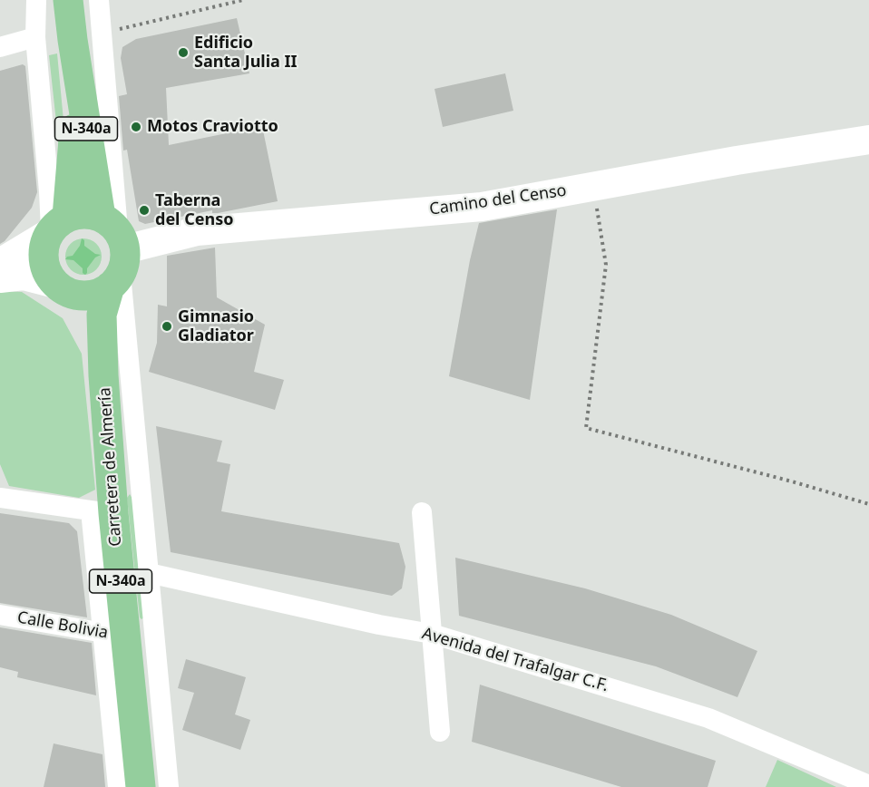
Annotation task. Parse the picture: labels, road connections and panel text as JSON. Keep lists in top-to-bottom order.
{
  "streets": {
    "highway": ["N-340a", "Carretera de Almería"],
    "street": ["Camino del Censo", "Calle Bolivia", "Avenida del Trafalgar C.F."]
  },
  "crossings": [
    ["N-340a", "Camino del Censo"],
    ["N-340a", "Carretera de Almería"],
    ["Camino del Censo", "Carretera de Almería"],
    ["Carretera de Almería", "Calle Bolivia"]
  ],
  "places": [
    "Edificio Santa Julia II",
    "Motos Craviotto",
    "Taberna del Censo",
    "Gimnasio Gladiator"
  ]
}
